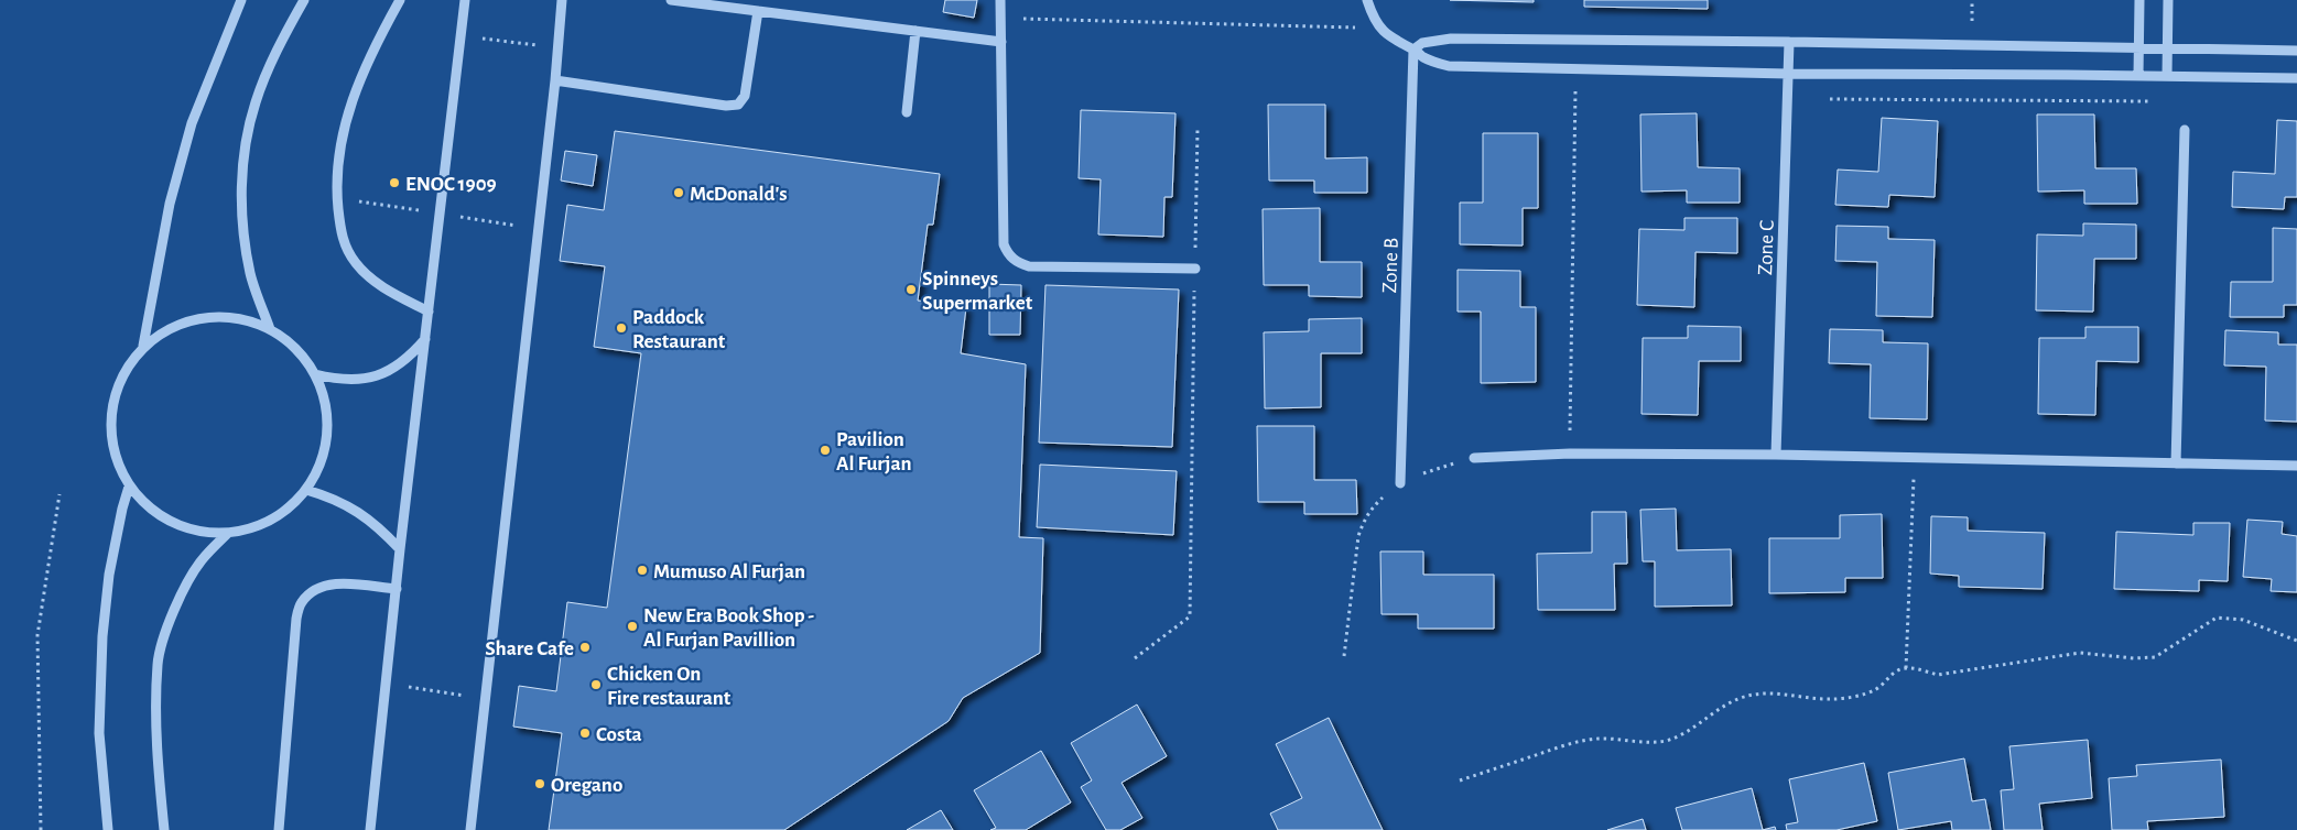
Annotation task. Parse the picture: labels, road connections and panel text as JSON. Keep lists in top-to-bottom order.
{
  "streets": {
    "street": ["Zone C", "Zone B"]
  },
  "places": [
    "ENOC 1909",
    "McDonald's",
    "Spinneys Supermarket",
    "Paddock Restaurant",
    "Pavilion Al Furjan",
    "Mumuso Al Furjan",
    "New Era Book Shop - Al Furjan Pavillion",
    "Share Cafe",
    "Chicken On Fire restaurant",
    "Costa",
    "Oregano"
  ]
}
